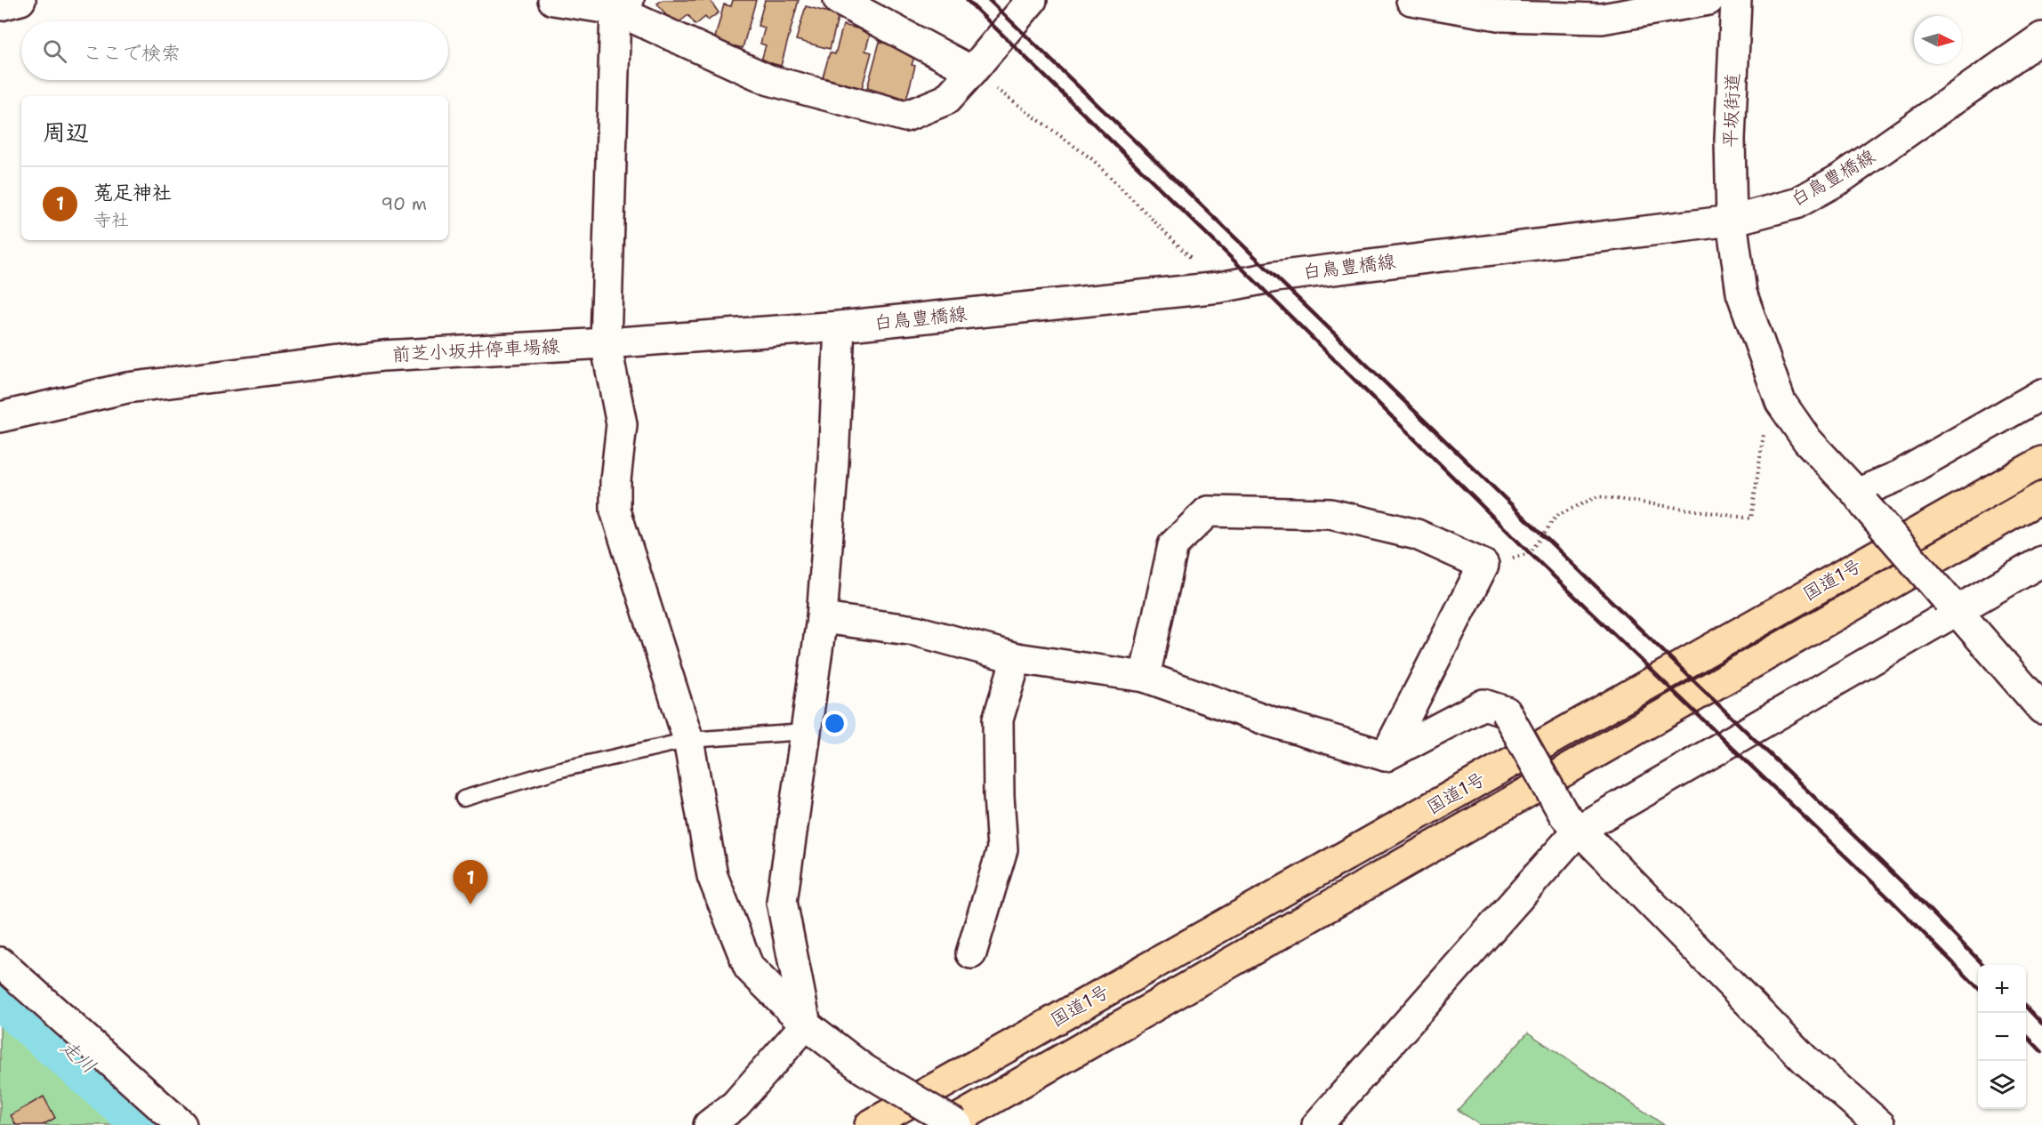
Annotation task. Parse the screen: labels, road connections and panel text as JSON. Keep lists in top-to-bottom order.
{
  "streets": {
    "highway": ["国道1号"],
    "street": ["平坂街道", "白鳥豊橋線", "前芝小坂井停車場線"]
  },
  "crossings": [
    ["平坂街道", "白鳥豊橋線"],
    ["白鳥豊橋線", "前芝小坂井停車場線"]
  ],
  "water": ["走川"],
  "north": "right",
  "page": {
    "search": "ここで検索",
    "heading": "周辺",
    "list": [
      {
        "mark": "1",
        "name": "菟足神社",
        "note": "寺社",
        "value": "90 m"
      }
    ],
    "pins": "1",
    "map_buttons": ["+", "−"]
  }
}
